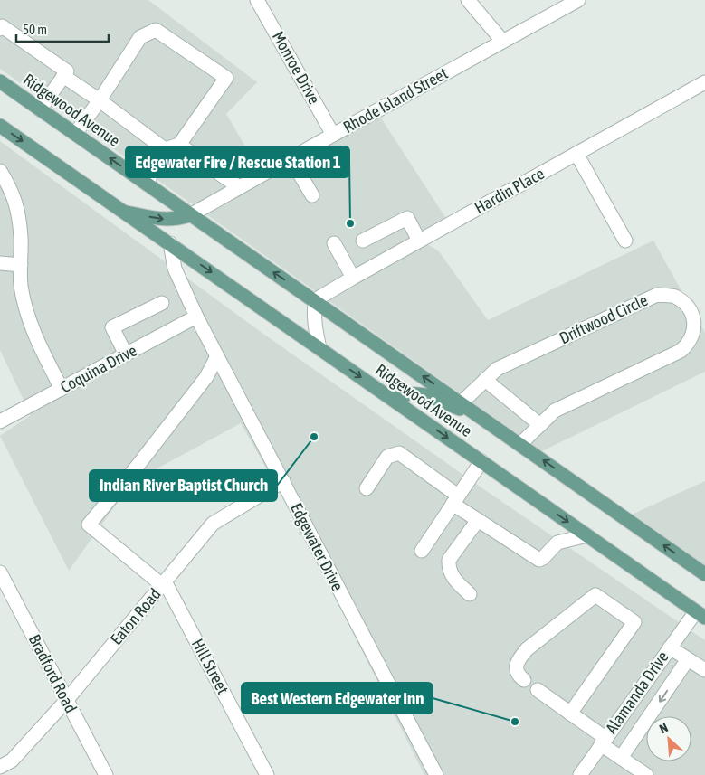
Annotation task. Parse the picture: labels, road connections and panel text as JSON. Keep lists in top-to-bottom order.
{
  "streets": {
    "main road": ["Ridgewood Avenue"],
    "street": [
      "Monroe Drive",
      "Rhode Island Street",
      "Hardin Place",
      "Driftwood Circle",
      "Coquina Drive",
      "Edgewater Drive",
      "Eaton Road",
      "Hill Street",
      "Bradford Road",
      "Alamanda Drive"
    ]
  },
  "crossings": [
    ["Monroe Drive", "Rhode Island Street"],
    ["Rhode Island Street", "Ridgewood Avenue"],
    ["Ridgewood Avenue", "Hardin Place"],
    ["Ridgewood Avenue", "Driftwood Circle"],
    ["Ridgewood Avenue", "Edgewater Drive"],
    ["Ridgewood Avenue", "Alamanda Drive"],
    ["Coquina Drive", "Edgewater Drive"],
    ["Edgewater Drive", "Eaton Road"],
    ["Eaton Road", "Hill Street"],
    ["Eaton Road", "Bradford Road"]
  ],
  "places": ["Edgewater Fire / Rescue Station 1", "Indian River Baptist Church", "Best Western Edgewater Inn"],
  "scale_bar": "50 m",
  "north": "top left"
}
